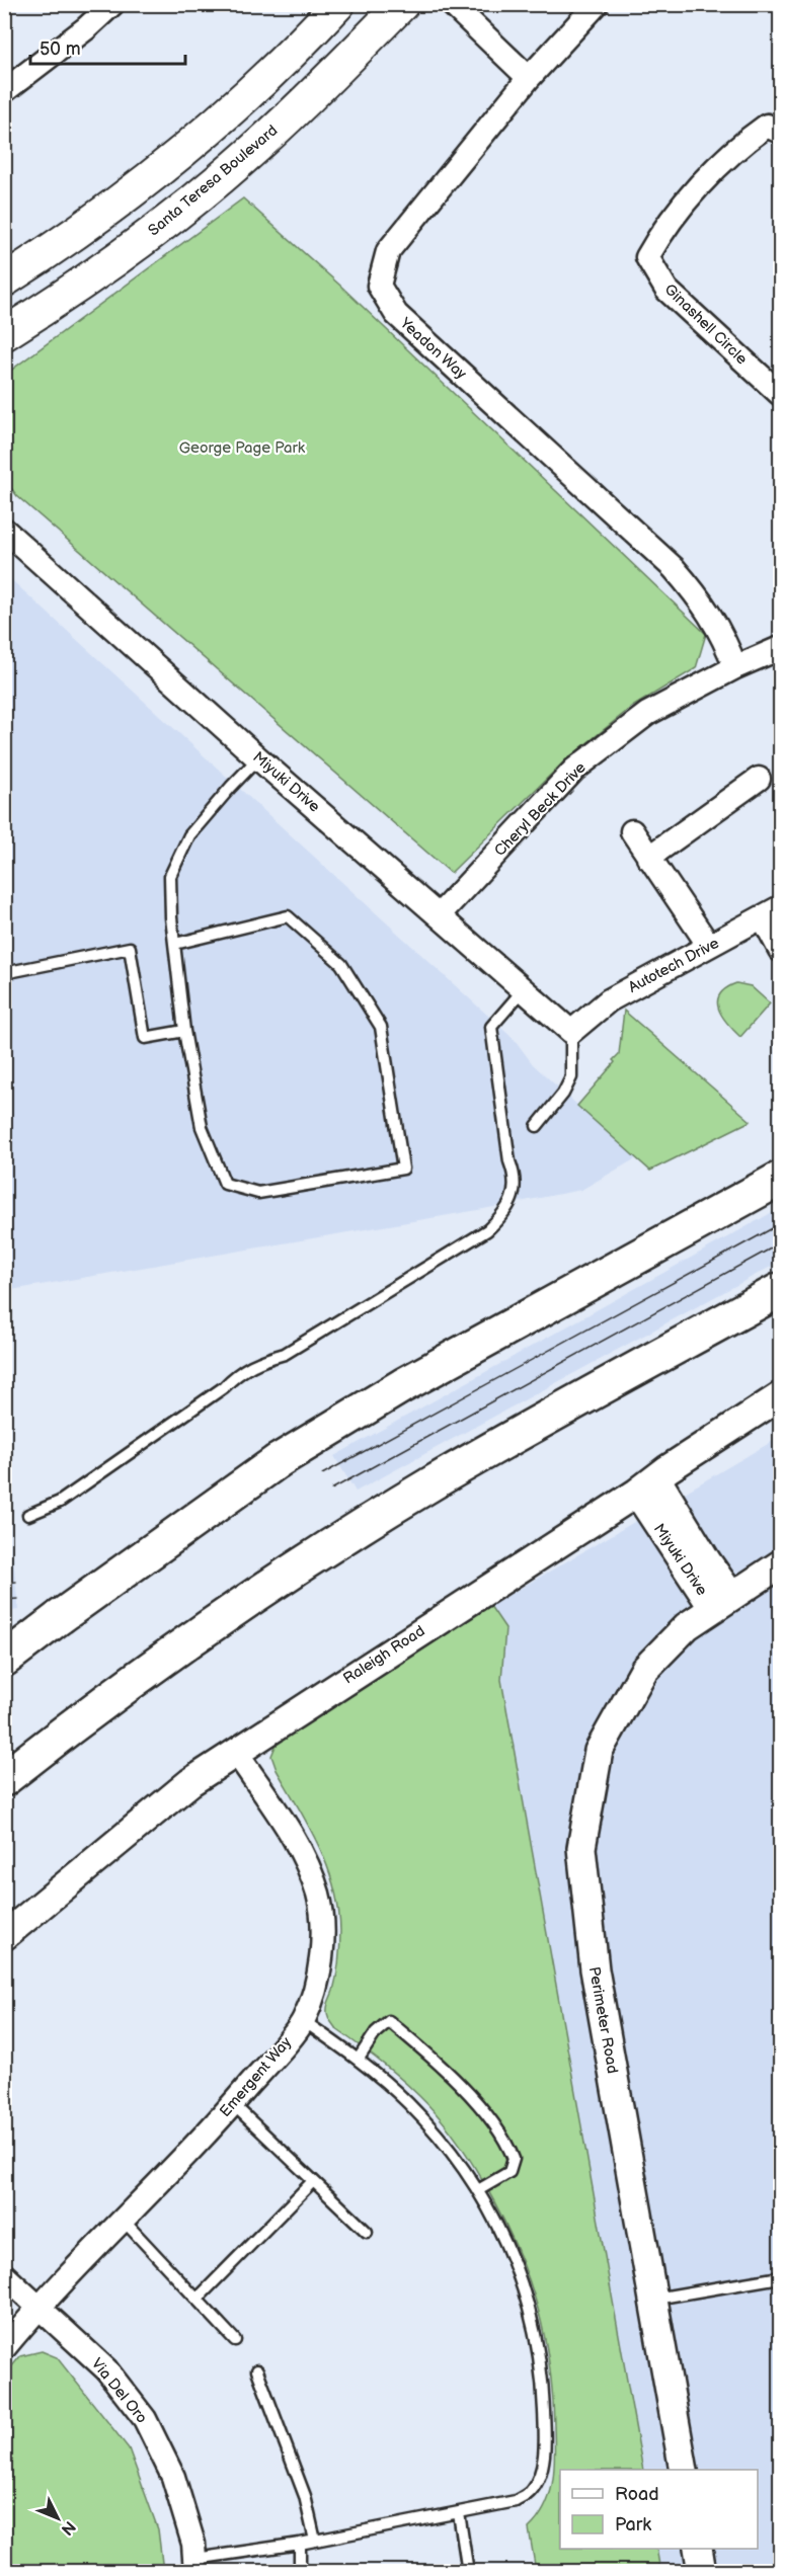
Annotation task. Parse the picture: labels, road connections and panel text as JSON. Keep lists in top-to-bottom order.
{
  "streets": {
    "main road": ["Santa Teresa Boulevard"],
    "street": [
      "Ginashell Circle",
      "Yeadon Way",
      "Miyuki Drive",
      "Cheryl Beck Drive",
      "Autotech Drive",
      "Raleigh Road",
      "Perimeter Road",
      "Emergent Way",
      "Via Del Oro"
    ]
  },
  "crossings": [
    ["Yeadon Way", "Cheryl Beck Drive"],
    ["Miyuki Drive", "Cheryl Beck Drive"],
    ["Miyuki Drive", "Autotech Drive"],
    ["Miyuki Drive", "Raleigh Road"],
    ["Miyuki Drive", "Perimeter Road"],
    ["Raleigh Road", "Emergent Way"],
    ["Emergent Way", "Via Del Oro"]
  ],
  "parks": ["George Page Park"],
  "legend": ["Road", "Park"],
  "scale_bar": "50 m",
  "north": "bottom right"
}
